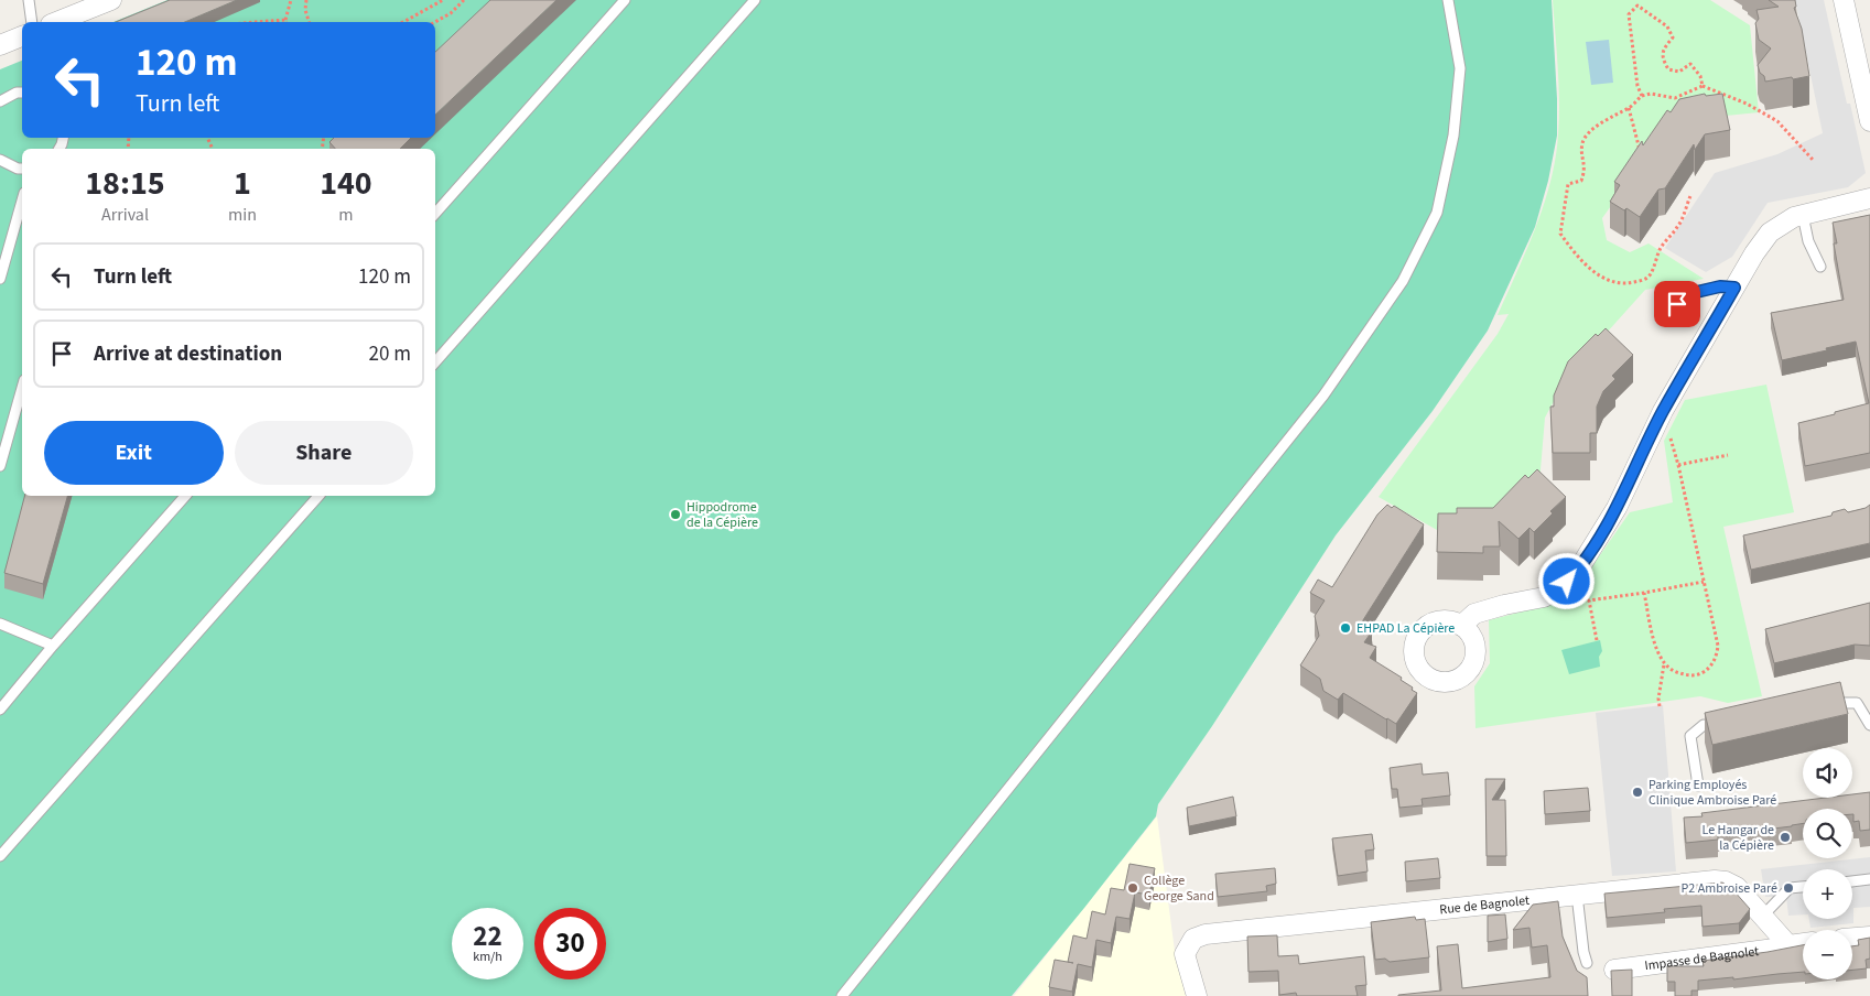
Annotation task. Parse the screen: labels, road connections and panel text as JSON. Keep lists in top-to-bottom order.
{
  "streets": {
    "street": ["Rue de Bagnolet", "Impasse de Bagnolet"]
  },
  "crossings": [
    ["Rue de Bagnolet", "Impasse de Bagnolet"]
  ],
  "places": [
    "Hippodrome de la Cépière",
    "EHPAD La Cépière",
    "Parking Employés Clinique Ambroise Paré",
    "Le Hangar de la Cépière",
    "Collège George Sand",
    "P2 Ambroise Paré"
  ],
  "page": {
    "turn": ["120 m", "Turn left"],
    "eta": [
      "18:15",
      "Arrival",
      "1",
      "min",
      "140",
      "m"
    ],
    "list": [
      {
        "name": "Turn left",
        "value": "120 m"
      },
      {
        "name": "Arrive at destination",
        "value": "20 m"
      }
    ],
    "buttons": ["Exit", "Share"],
    "map_buttons": ["+", "−"],
    "speed": "22 km/h",
    "limit": "30"
  }
}
